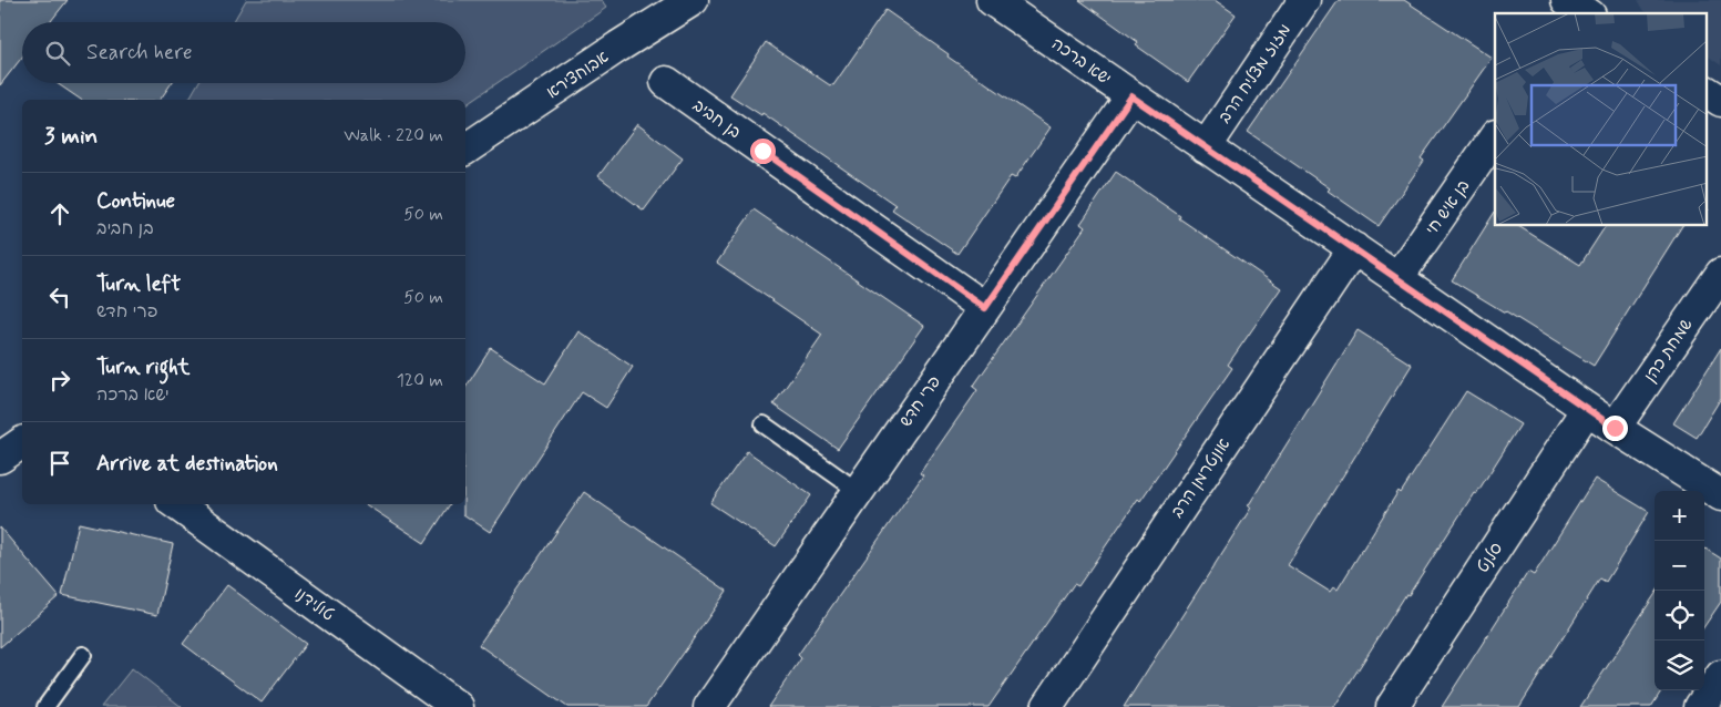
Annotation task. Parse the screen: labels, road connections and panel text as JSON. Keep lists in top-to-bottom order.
{
  "streets": {
    "street": [
      "ישא ברכה",
      "מזוז מצליח הרב",
      "אבוחצירא",
      "בן חביב",
      "בן איש חי",
      "שמחת כהן",
      "פרי חדש",
      "אונטרמן הרב",
      "סלנט",
      "טולידנו"
    ]
  },
  "crossings": [
    ["ישא ברכה", "מזוז מצליח הרב"],
    ["ישא ברכה", "בן איש חי"],
    ["ישא ברכה", "שמחת כהן"],
    ["ישא ברכה", "פרי חדש"],
    ["ישא ברכה", "אונטרמן הרב"],
    ["ישא ברכה", "סלנט"],
    ["בן חביב", "פרי חדש"]
  ],
  "page": {
    "search": "Search here",
    "heading": ["3 min", "Walk · 220 m"],
    "list": [
      ["Continue", "בן חביב", "50 m"],
      ["Turn left", "פרי חדש", "50 m"],
      ["Turn right", "ישא ברכה", "120 m"],
      "Arrive at destination"
    ],
    "map_buttons": ["+", "−"]
  }
}
